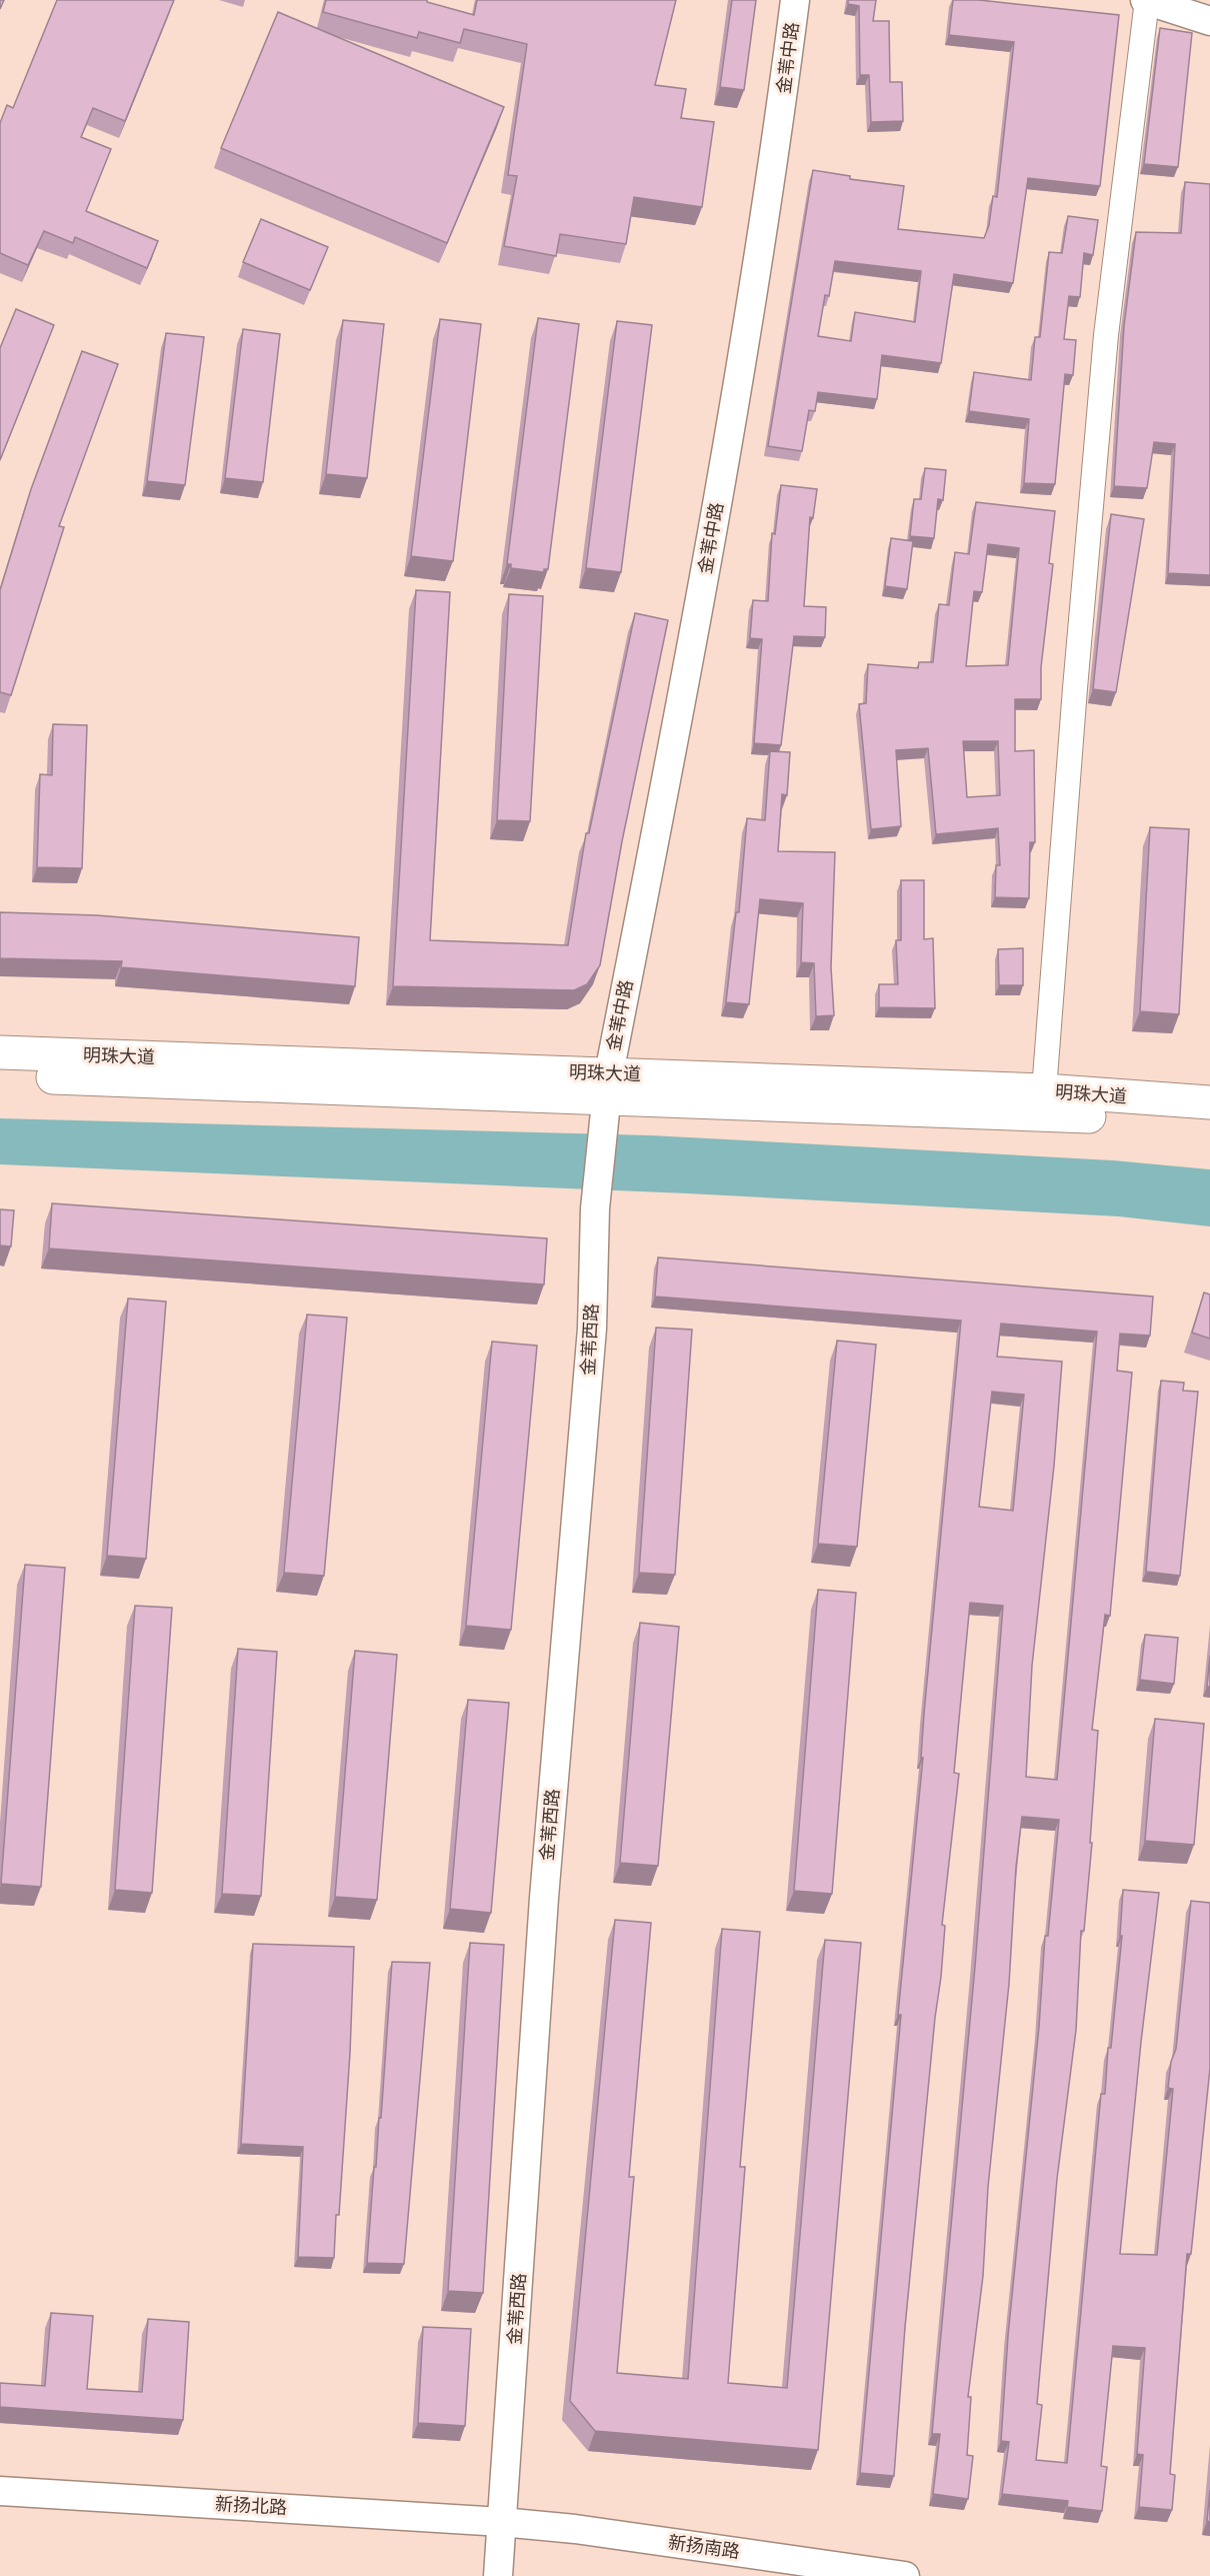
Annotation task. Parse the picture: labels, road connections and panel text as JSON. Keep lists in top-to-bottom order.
{
  "streets": {
    "main road": ["明珠大道"],
    "street": [
      "金苇中路",
      "金苇西路",
      "新扬北路",
      "新扬南路"
    ]
  },
  "crossings": [
    ["金苇中路", "明珠大道"],
    ["金苇中路", "金苇西路"],
    ["明珠大道", "金苇西路"],
    ["金苇西路", "新扬北路"],
    ["金苇西路", "新扬南路"],
    ["新扬北路", "新扬南路"]
  ]
}
